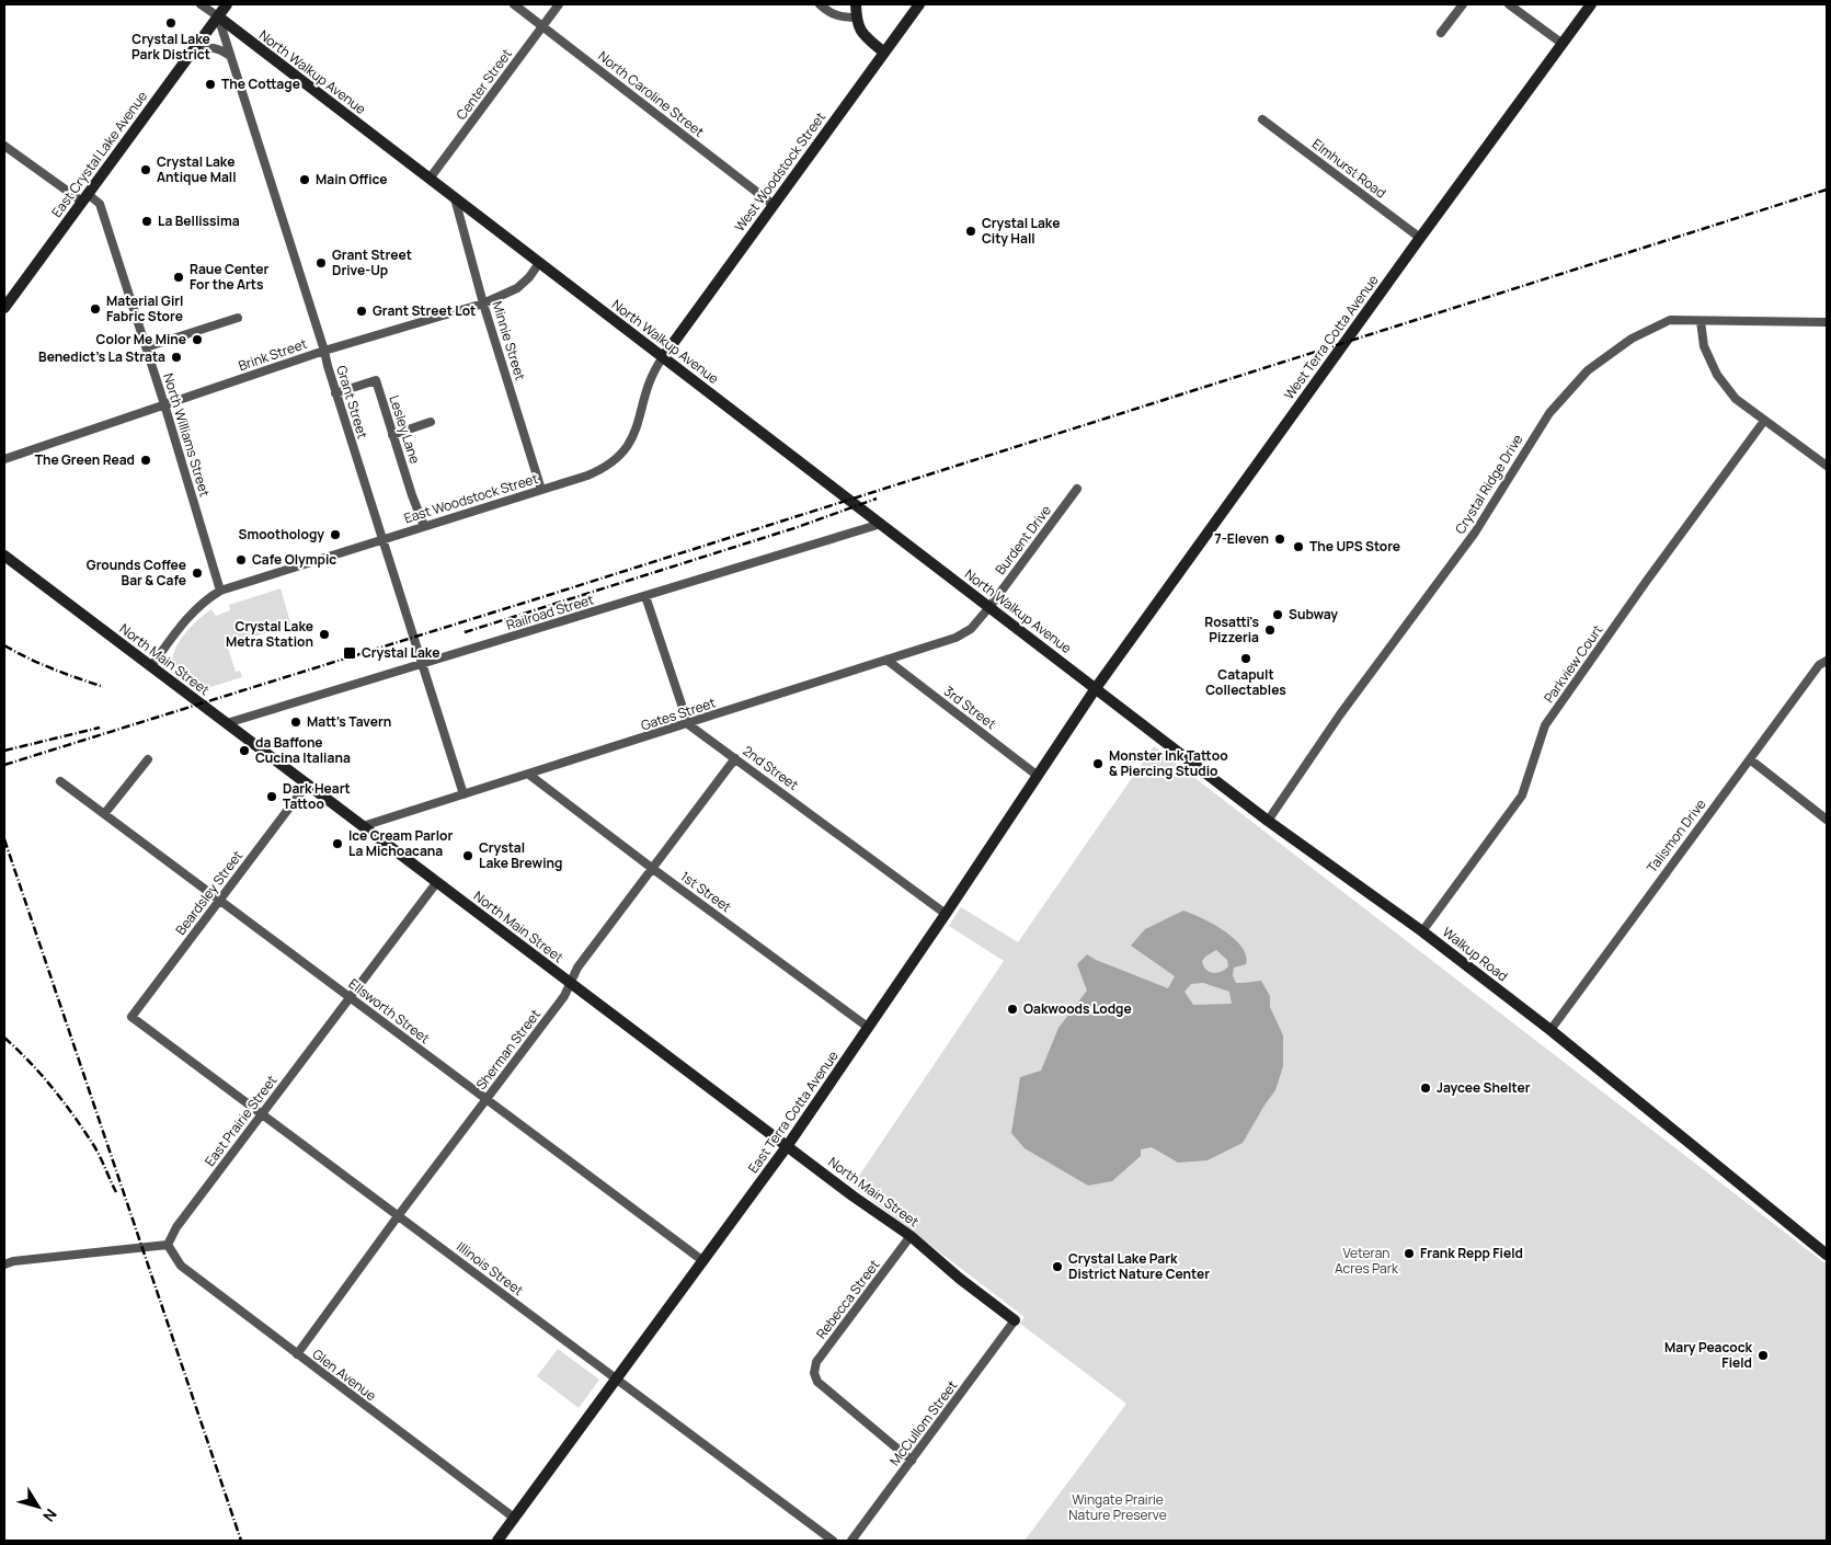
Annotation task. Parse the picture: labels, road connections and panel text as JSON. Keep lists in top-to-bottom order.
{
  "streets": {
    "street": [
      "North Walkup Avenue",
      "Center Street",
      "North Caroline Street",
      "East Crystal Lake Avenue",
      "Elmhurst Road",
      "West Woodstock Street",
      "West Terra Cotta Avenue",
      "Minnie Street",
      "Brink Street",
      "Grant Street",
      "Lesley Lane",
      "North Williams Street",
      "Crystal Ridge Drive",
      "East Woodstock Street",
      "Burdent Drive",
      "Railroad Street",
      "North Main Street",
      "Parkview Court",
      "3rd Street",
      "Gates Street",
      "2nd Street",
      "Talismon Drive",
      "1st Street",
      "Beardsley Street",
      "Walkup Road",
      "Ellsworth Street",
      "Sherman Street",
      "East Terra Cotta Avenue",
      "East Prairie Street",
      "Illinois Street",
      "Rebecca Street",
      "Glen Avenue",
      "McCullom Street"
    ]
  },
  "crossings": [
    ["North Walkup Avenue", "Center Street"],
    ["North Walkup Avenue", "East Crystal Lake Avenue"],
    ["North Walkup Avenue", "West Woodstock Street"],
    ["North Walkup Avenue", "West Terra Cotta Avenue"],
    ["North Walkup Avenue", "Minnie Street"],
    ["North Walkup Avenue", "Brink Street"],
    ["North Walkup Avenue", "Grant Street"],
    ["North Walkup Avenue", "East Woodstock Street"],
    ["North Walkup Avenue", "Burdent Drive"],
    ["North Walkup Avenue", "Railroad Street"],
    ["North Walkup Avenue", "Gates Street"],
    ["North Walkup Avenue", "Walkup Road"],
    ["North Walkup Avenue", "East Terra Cotta Avenue"],
    ["Center Street", "North Caroline Street"],
    ["North Caroline Street", "West Woodstock Street"],
    ["East Crystal Lake Avenue", "Grant Street"],
    ["East Crystal Lake Avenue", "North Williams Street"],
    ["Elmhurst Road", "West Terra Cotta Avenue"],
    ["West Woodstock Street", "East Woodstock Street"],
    ["West Terra Cotta Avenue", "Walkup Road"],
    ["West Terra Cotta Avenue", "East Terra Cotta Avenue"],
    ["Minnie Street", "Brink Street"],
    ["Minnie Street", "East Woodstock Street"],
    ["Brink Street", "Grant Street"],
    ["Brink Street", "North Williams Street"],
    ["Grant Street", "Lesley Lane"],
    ["Grant Street", "East Woodstock Street"],
    ["Grant Street", "Railroad Street"],
    ["Grant Street", "Gates Street"],
    ["Lesley Lane", "East Woodstock Street"],
    ["North Williams Street", "East Woodstock Street"],
    ["Crystal Ridge Drive", "Walkup Road"],
    ["Burdent Drive", "Gates Street"],
    ["Railroad Street", "North Main Street"],
    ["North Main Street", "Gates Street"],
    ["North Main Street", "Beardsley Street"],
    ["North Main Street", "Sherman Street"],
    ["North Main Street", "East Terra Cotta Avenue"],
    ["North Main Street", "East Prairie Street"],
    ["North Main Street", "Rebecca Street"],
    ["North Main Street", "McCullom Street"],
    ["Parkview Court", "Walkup Road"],
    ["3rd Street", "Gates Street"],
    ["3rd Street", "East Terra Cotta Avenue"],
    ["Gates Street", "2nd Street"],
    ["Gates Street", "1st Street"],
    ["2nd Street", "Sherman Street"],
    ["2nd Street", "East Terra Cotta Avenue"],
    ["Talismon Drive", "Walkup Road"],
    ["1st Street", "Sherman Street"],
    ["1st Street", "East Terra Cotta Avenue"],
    ["Beardsley Street", "Ellsworth Street"],
    ["Beardsley Street", "Illinois Street"],
    ["Walkup Road", "East Terra Cotta Avenue"],
    ["Ellsworth Street", "Sherman Street"],
    ["Ellsworth Street", "East Terra Cotta Avenue"],
    ["Ellsworth Street", "East Prairie Street"],
    ["Sherman Street", "Illinois Street"],
    ["Sherman Street", "Glen Avenue"],
    ["East Terra Cotta Avenue", "Illinois Street"],
    ["East Terra Cotta Avenue", "Glen Avenue"],
    ["East Prairie Street", "Illinois Street"],
    ["East Prairie Street", "Glen Avenue"],
    ["Rebecca Street", "McCullom Street"]
  ],
  "parks": ["Veteran Acres Park", "Wingate Prairie Nature Preserve"],
  "places": {
    "other": [
      "Crystal Lake Park District",
      "The Cottage",
      "Crystal Lake Antique Mall",
      "Main Office",
      "La Bellissima",
      "Crystal Lake City Hall",
      "Grant Street Drive-Up",
      "Raue Center For the Arts",
      "Material Girl Fabric Store",
      "Grant Street Lot",
      "Color Me Mine",
      "Benedict's La Strata",
      "The Green Read",
      "Smoothology",
      "7-Eleven",
      "The UPS Store",
      "Cafe Olympic",
      "Grounds Coffee Bar & Cafe",
      "Subway",
      "Rosatti's Pizzeria",
      "Crystal Lake Metra Station",
      "Catapult Collectables",
      "Matt's Tavern",
      "da Baffone Cucina Italiana",
      "Monster Ink Tattoo & Piercing Studio",
      "Dark Heart Tattoo",
      "Ice Cream Parlor La Michoacana",
      "Crystal Lake Brewing",
      "Oakwoods Lodge",
      "Jaycee Shelter",
      "Frank Repp Field",
      "Crystal Lake Park District Nature Center",
      "Mary Peacock Field"
    ],
    "transit": ["Crystal Lake"]
  },
  "north": "bottom right"
}
